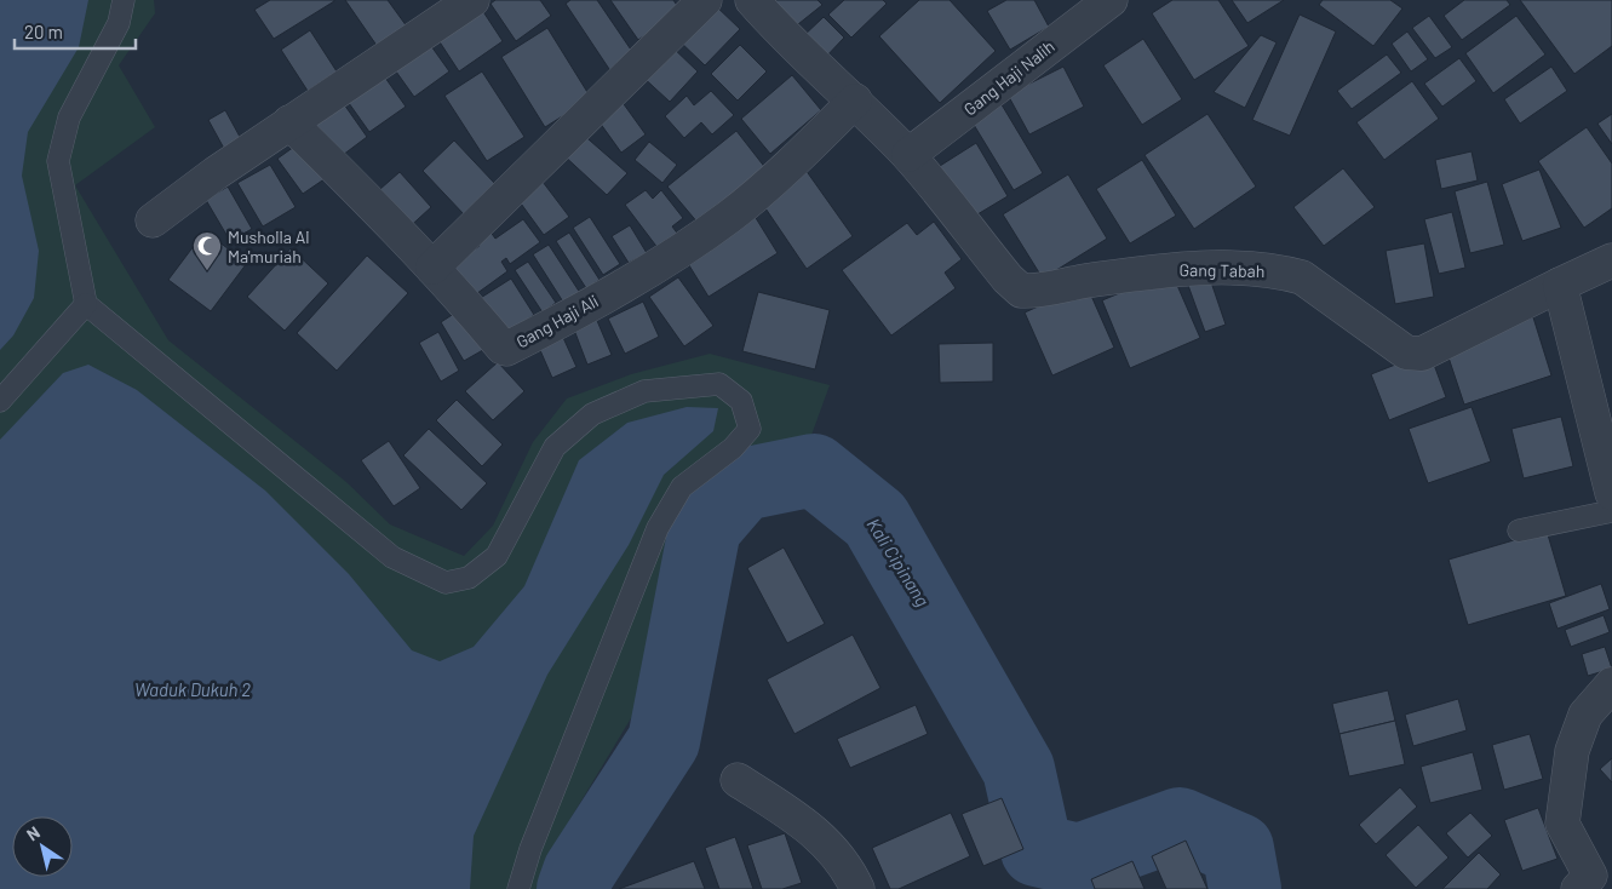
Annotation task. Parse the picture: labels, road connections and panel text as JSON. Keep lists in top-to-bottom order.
{
  "streets": {
    "street": ["Gang Haji Nalih", "Gang Tabah", "Gang Haji Ali"]
  },
  "crossings": [
    ["Gang Haji Nalih", "Gang Tabah"]
  ],
  "water": ["Kali Cipinang", "Waduk Dukuh 2"],
  "places": {
    "mosque": ["Musholla Al Ma'muriah"]
  },
  "scale_bar": "20 m",
  "north": "top left"
}
